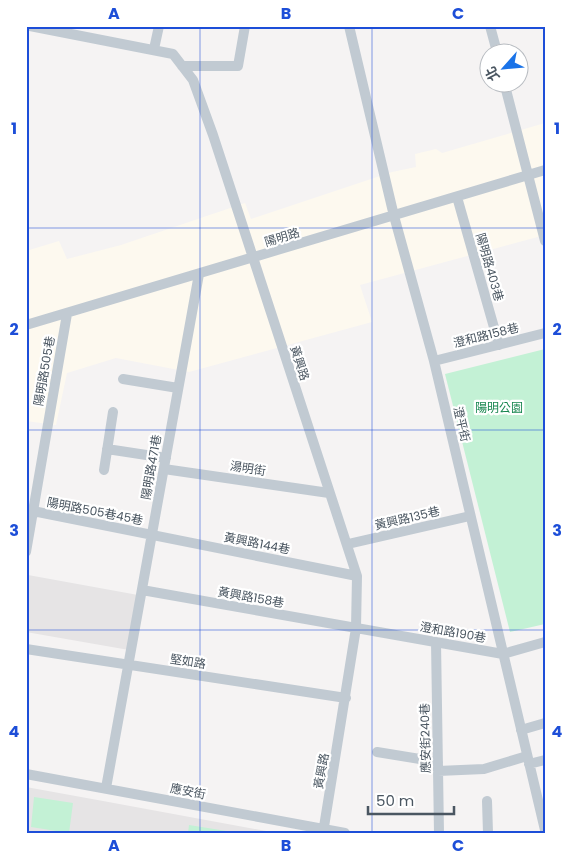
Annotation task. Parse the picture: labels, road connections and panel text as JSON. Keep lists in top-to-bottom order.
{
  "streets": {
    "street": [
      "陽明路",
      "陽明路403巷",
      "澄和路158巷",
      "黃興路",
      "陽明路505巷",
      "澄平街",
      "陽明路471巷",
      "湯明街",
      "陽明路505巷45巷",
      "黃興路135巷",
      "黃興路144巷",
      "黃興路158巷",
      "澄和路190巷",
      "堅如路",
      "應安街240巷",
      "應安街"
    ]
  },
  "crossings": [
    ["陽明路", "陽明路403巷"],
    ["陽明路", "黃興路"],
    ["陽明路", "陽明路505巷"],
    ["陽明路", "澄平街"],
    ["陽明路", "陽明路471巷"],
    ["陽明路403巷", "澄和路158巷"],
    ["澄和路158巷", "澄平街"],
    ["黃興路", "湯明街"],
    ["黃興路", "黃興路135巷"],
    ["黃興路", "黃興路144巷"],
    ["黃興路", "黃興路158巷"],
    ["黃興路", "澄和路190巷"],
    ["黃興路", "堅如路"],
    ["黃興路", "應安街"],
    ["陽明路505巷", "陽明路505巷45巷"],
    ["澄平街", "黃興路135巷"],
    ["澄平街", "澄和路190巷"],
    ["陽明路471巷", "湯明街"],
    ["陽明路471巷", "陽明路505巷45巷"],
    ["陽明路471巷", "黃興路144巷"],
    ["陽明路471巷", "黃興路158巷"],
    ["陽明路471巷", "堅如路"],
    ["陽明路471巷", "應安街"],
    ["陽明路505巷45巷", "黃興路144巷"],
    ["黃興路158巷", "澄和路190巷"],
    ["澄和路190巷", "應安街240巷"]
  ],
  "parks": ["陽明公園"],
  "scale_bar": "50 m",
  "north": "bottom left",
  "grid": {
    "columns": ["A", "B", "C"],
    "rows": [
      "1",
      "2",
      "3",
      "4"
    ]
  }
}
